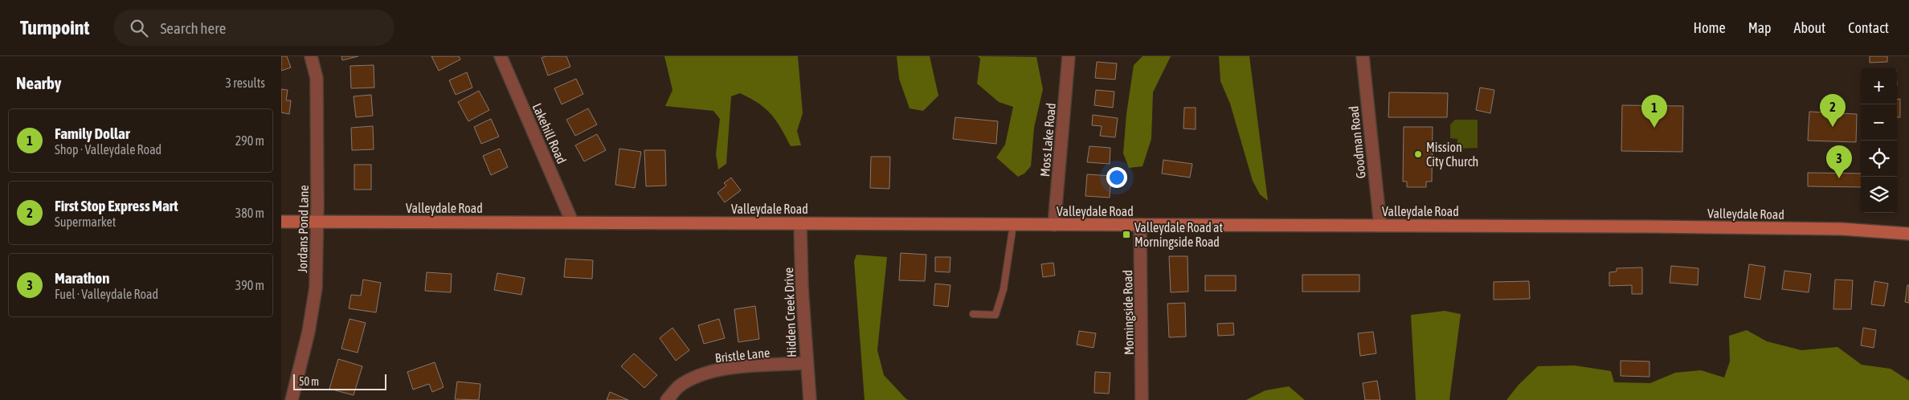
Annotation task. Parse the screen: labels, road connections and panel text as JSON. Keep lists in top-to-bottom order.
{
  "streets": {
    "street": [
      "Lakehill Road",
      "Moss Lake Road",
      "Goodman Road",
      "Valleydale Road",
      "Jordans Pond Lane",
      "Hidden Creek Drive",
      "Morningside Road",
      "Bristle Lane"
    ]
  },
  "crossings": [
    ["Lakehill Road", "Valleydale Road"],
    ["Moss Lake Road", "Valleydale Road"],
    ["Goodman Road", "Valleydale Road"],
    ["Valleydale Road", "Jordans Pond Lane"],
    ["Valleydale Road", "Hidden Creek Drive"],
    ["Valleydale Road", "Morningside Road"],
    ["Hidden Creek Drive", "Bristle Lane"]
  ],
  "places": {
    "other": ["Mission City Church"],
    "transit": ["Valleydale Road at Morningside Road"]
  },
  "scale_bar": "50 m",
  "page": {
    "header": "Turnpoint",
    "search": "Search here",
    "nav": [
      "Home",
      "Map",
      "About",
      "Contact"
    ],
    "heading": ["Nearby", "3 results"],
    "map_buttons": ["+", "−"],
    "pins": ["2", "1", "3"],
    "list": [
      {
        "mark": "1",
        "name": "Family Dollar",
        "note": "Shop · Valleydale Road",
        "value": "290 m"
      },
      {
        "mark": "2",
        "name": "First Stop Express Mart",
        "note": "Supermarket",
        "value": "380 m"
      },
      {
        "mark": "3",
        "name": "Marathon",
        "note": "Fuel · Valleydale Road",
        "value": "390 m"
      }
    ],
    "scale": "50 m"
  }
}
